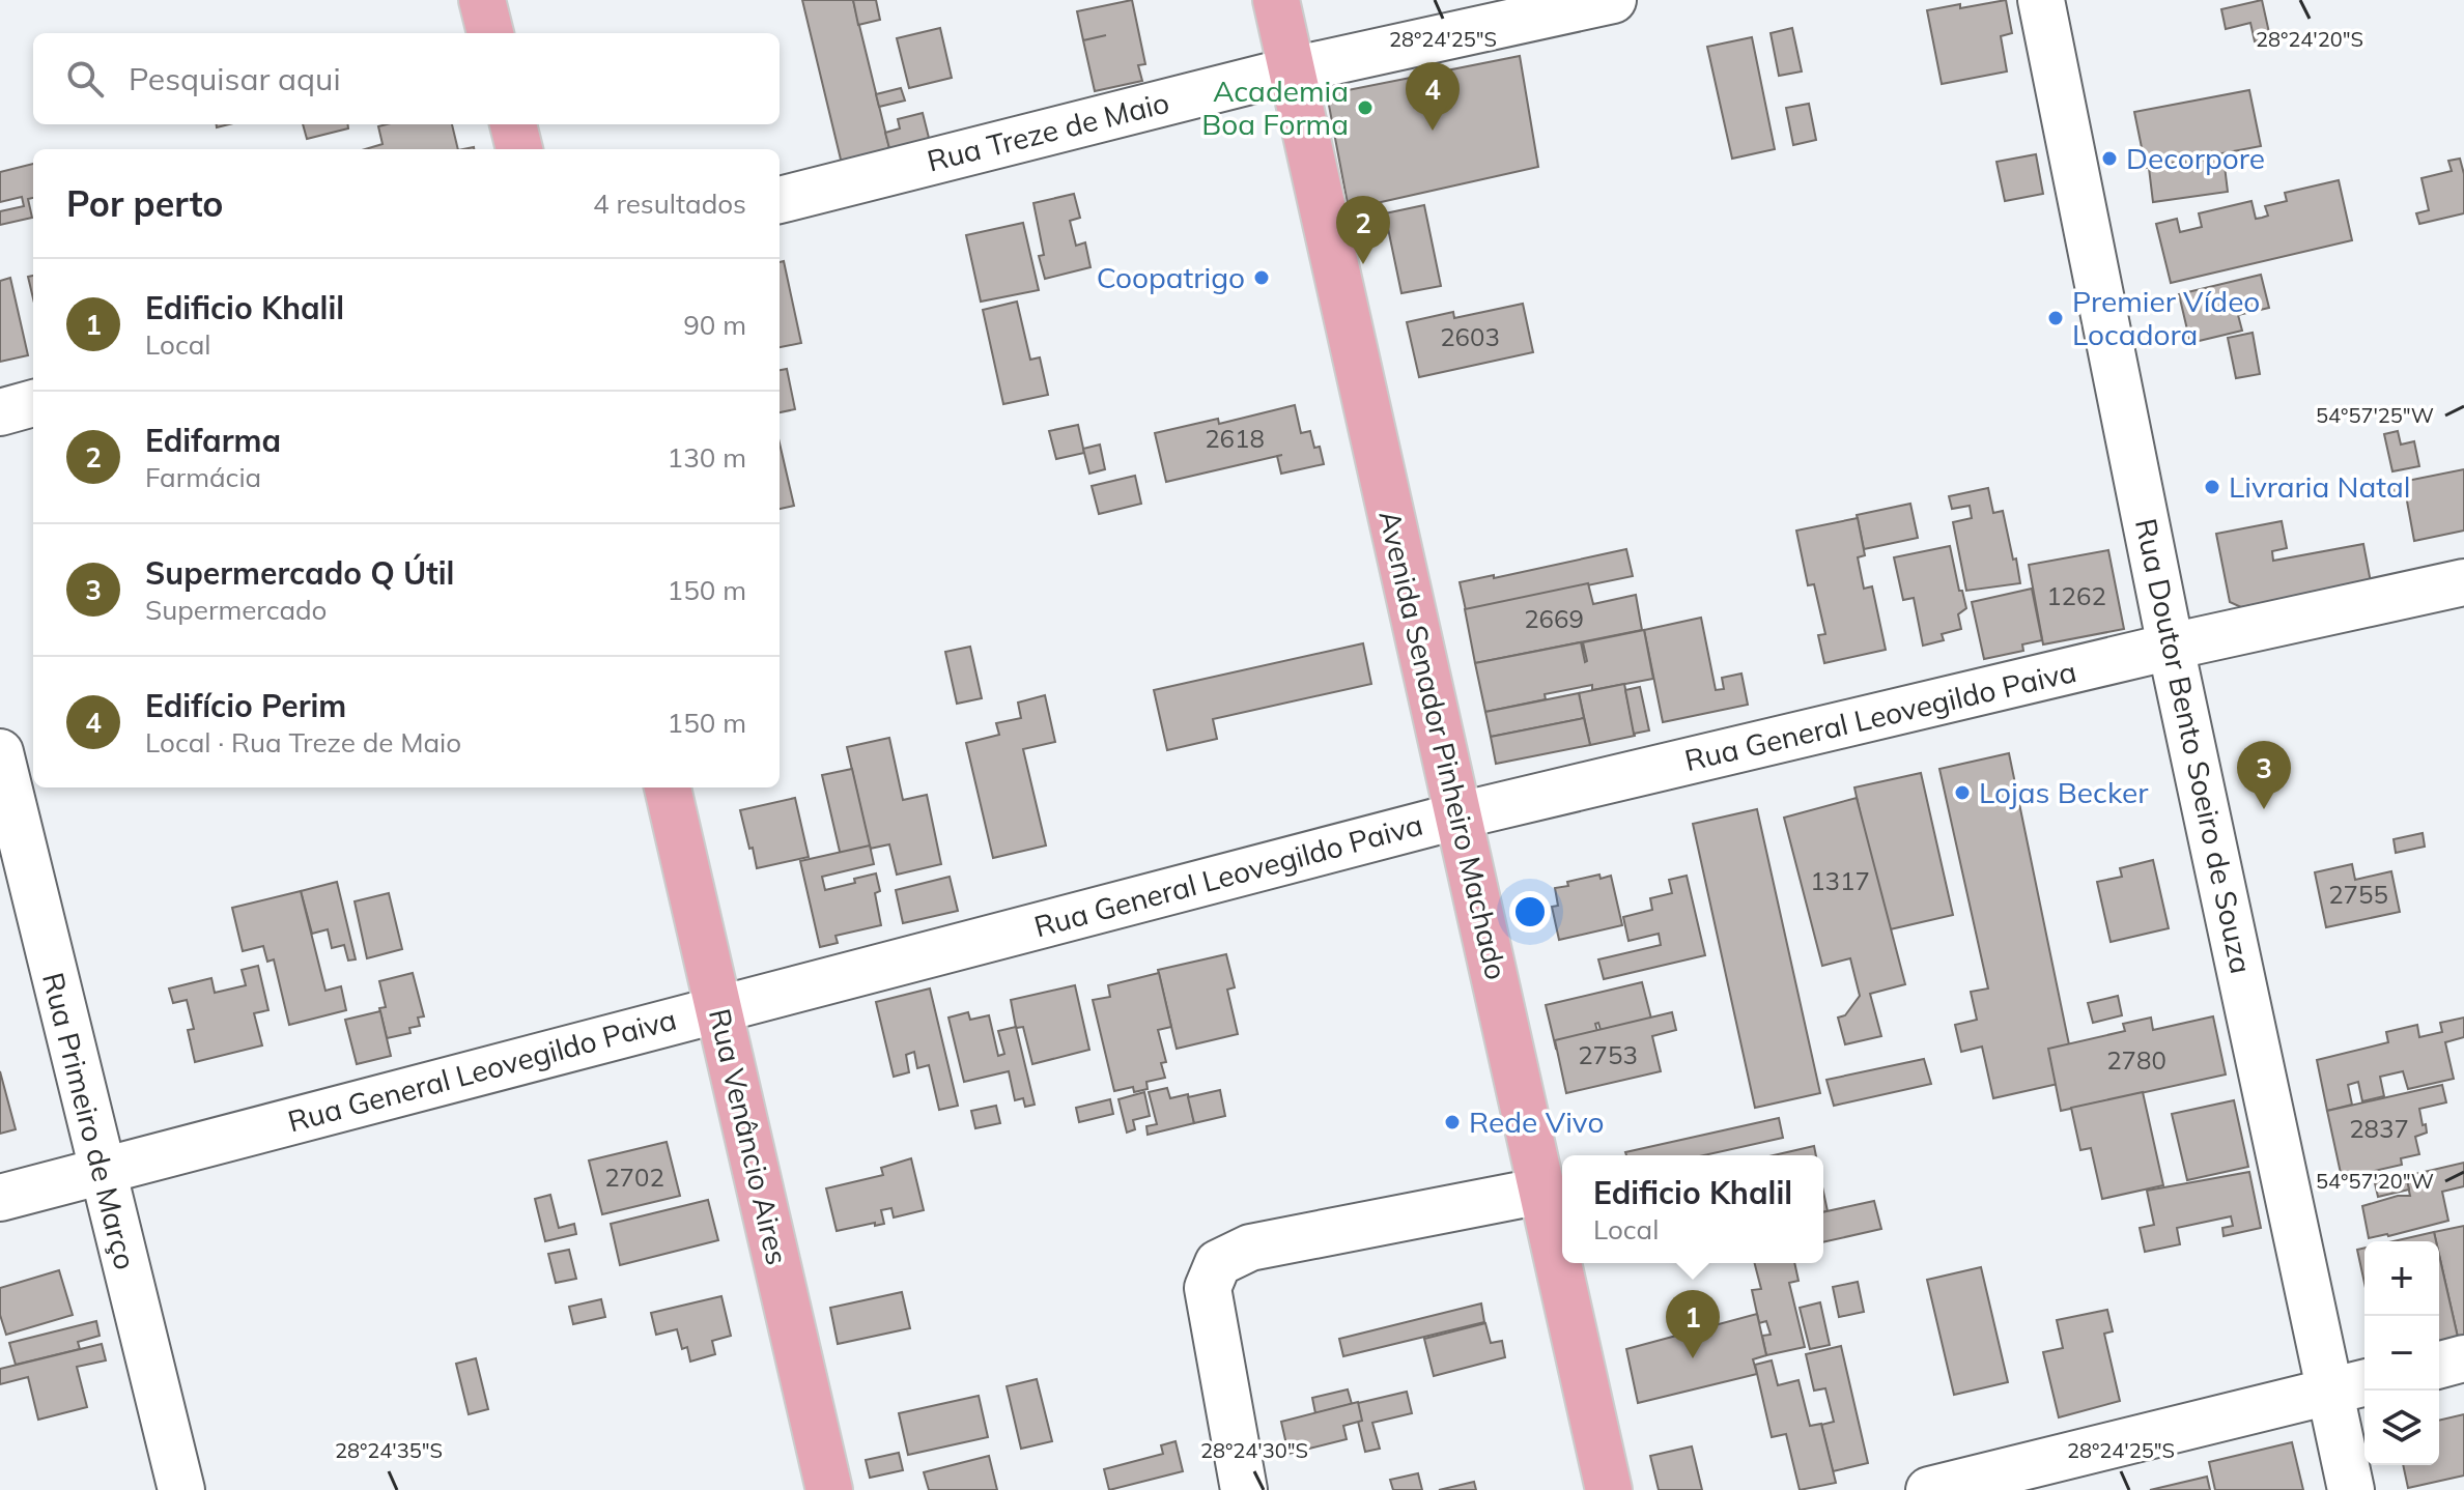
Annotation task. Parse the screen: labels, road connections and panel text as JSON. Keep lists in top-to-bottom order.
{
  "streets": {
    "main road": ["Avenida Senador Pinheiro Machado", "Rua Venâncio Aires"],
    "street": [
      "Rua Treze de Maio",
      "Rua General Leovegildo Paiva",
      "Rua Doutor Bento Soeiro de Souza",
      "Rua Primeiro de Março"
    ]
  },
  "crossings": [
    ["Rua Treze de Maio", "Avenida Senador Pinheiro Machado"],
    ["Rua General Leovegildo Paiva", "Avenida Senador Pinheiro Machado"],
    ["Rua General Leovegildo Paiva", "Rua Doutor Bento Soeiro de Souza"],
    ["Rua General Leovegildo Paiva", "Rua Primeiro de Março"],
    ["Rua General Leovegildo Paiva", "Rua Venâncio Aires"]
  ],
  "places": [
    "Academia Boa Forma",
    "Decorpore",
    "Coopatrigo",
    "Premier Vídeo Locadora",
    "Livraria Natal",
    "Lojas Becker",
    "Rede Vivo"
  ],
  "house_numbers": [
    "2603",
    "2618",
    "1262",
    "2669",
    "1317",
    "2755",
    "2753",
    "2780",
    "2837",
    "2702"
  ],
  "page": {
    "search": "Pesquisar aqui",
    "pins": [
      "4",
      "2",
      "3",
      "1"
    ],
    "heading": ["Por perto", "4 resultados"],
    "list": [
      {
        "mark": "1",
        "name": "Edificio Khalil",
        "note": "Local",
        "value": "90 m"
      },
      {
        "mark": "2",
        "name": "Edifarma",
        "note": "Farmácia",
        "value": "130 m"
      },
      {
        "mark": "3",
        "name": "Supermercado Q Útil",
        "note": "Supermercado",
        "value": "150 m"
      },
      {
        "mark": "4",
        "name": "Edifício Perim",
        "note": "Local · Rua Treze de Maio",
        "value": "150 m"
      }
    ],
    "popup": ["Edificio Khalil", "Local"],
    "map_buttons": ["+", "−"]
  },
  "coordinates": [
    "28°24'25\"S",
    "28°24'20\"S",
    "54°57'25\"W",
    "54°57'20\"W",
    "28°24'30\"S",
    "28°24'35\"S"
  ]
}
